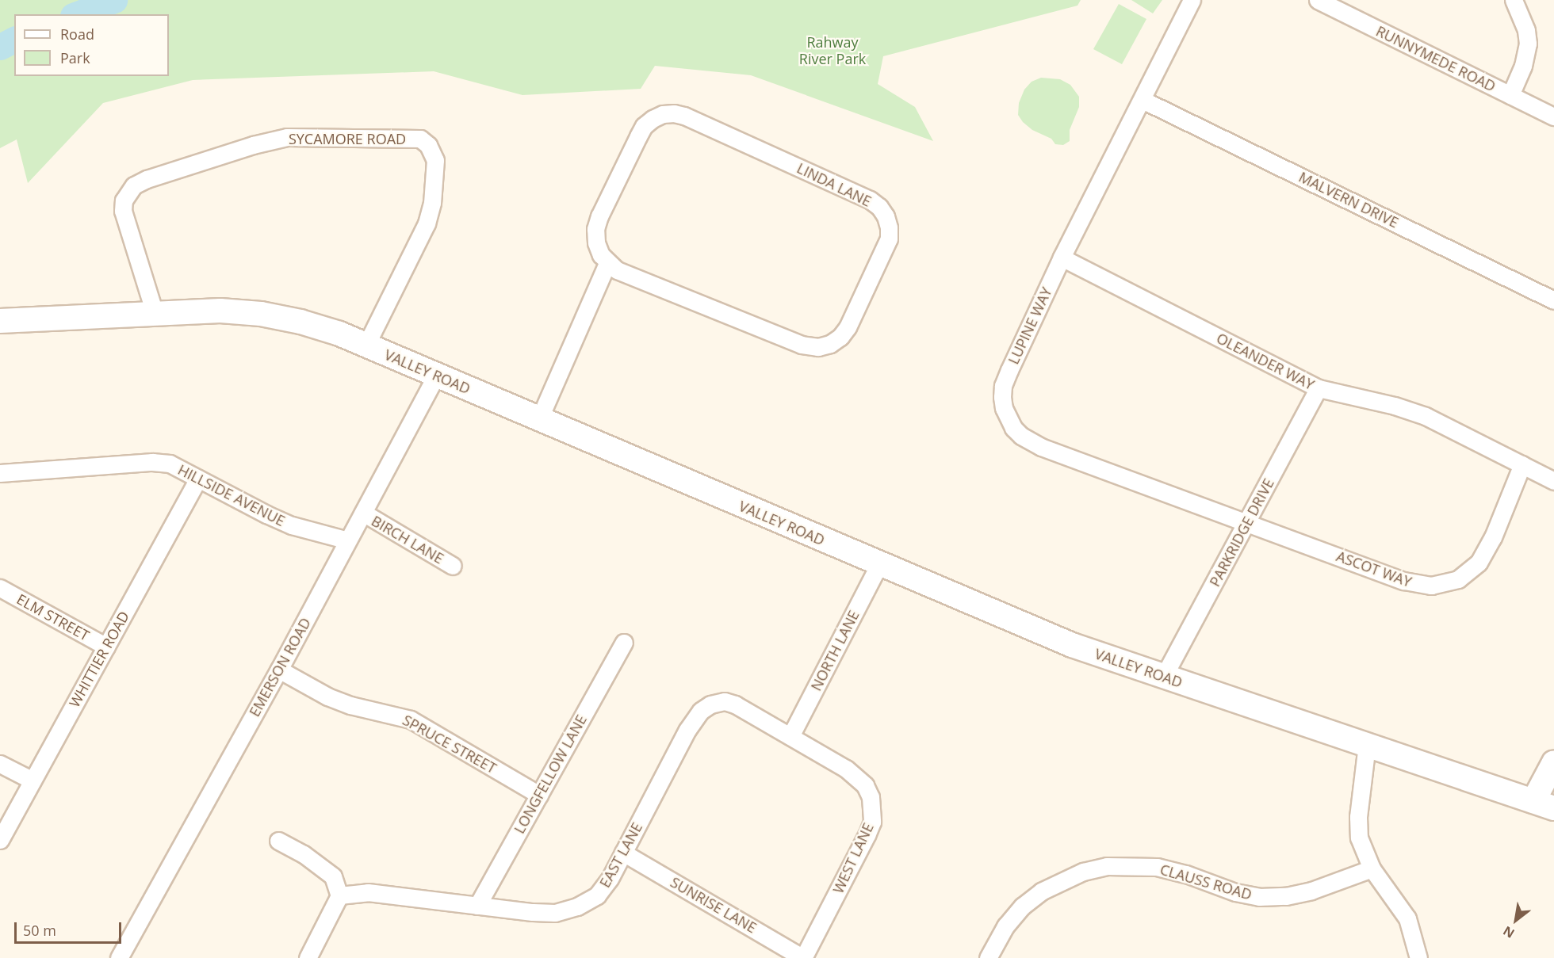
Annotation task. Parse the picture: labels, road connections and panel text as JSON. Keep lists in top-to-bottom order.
{
  "streets": {
    "street": [
      "RUNNYMEDE ROAD",
      "SYCAMORE ROAD",
      "LINDA LANE",
      "MALVERN DRIVE",
      "LUPINE WAY",
      "OLEANDER WAY",
      "VALLEY ROAD",
      "HILLSIDE AVENUE",
      "PARKRIDGE DRIVE",
      "BIRCH LANE",
      "ASCOT WAY",
      "ELM STREET",
      "NORTH LANE",
      "WHITTIER ROAD",
      "EMERSON ROAD",
      "SPRUCE STREET",
      "LONGFELLOW LANE",
      "EAST LANE",
      "WEST LANE",
      "CLAUSS ROAD",
      "SUNRISE LANE"
    ]
  },
  "crossings": [
    ["SYCAMORE ROAD", "VALLEY ROAD"],
    ["MALVERN DRIVE", "LUPINE WAY"],
    ["LUPINE WAY", "OLEANDER WAY"],
    ["LUPINE WAY", "PARKRIDGE DRIVE"],
    ["LUPINE WAY", "ASCOT WAY"],
    ["OLEANDER WAY", "PARKRIDGE DRIVE"],
    ["OLEANDER WAY", "ASCOT WAY"],
    ["VALLEY ROAD", "PARKRIDGE DRIVE"],
    ["VALLEY ROAD", "NORTH LANE"],
    ["VALLEY ROAD", "EMERSON ROAD"],
    ["HILLSIDE AVENUE", "WHITTIER ROAD"],
    ["HILLSIDE AVENUE", "EMERSON ROAD"],
    ["PARKRIDGE DRIVE", "ASCOT WAY"],
    ["BIRCH LANE", "EMERSON ROAD"],
    ["ELM STREET", "WHITTIER ROAD"],
    ["NORTH LANE", "EAST LANE"],
    ["NORTH LANE", "WEST LANE"],
    ["EMERSON ROAD", "SPRUCE STREET"],
    ["SPRUCE STREET", "LONGFELLOW LANE"],
    ["LONGFELLOW LANE", "EAST LANE"],
    ["EAST LANE", "WEST LANE"],
    ["EAST LANE", "SUNRISE LANE"],
    ["WEST LANE", "SUNRISE LANE"]
  ],
  "parks": ["Rahway River Park"],
  "legend": ["Road", "Park"],
  "scale_bar": "50 m",
  "north": "bottom left"
}
